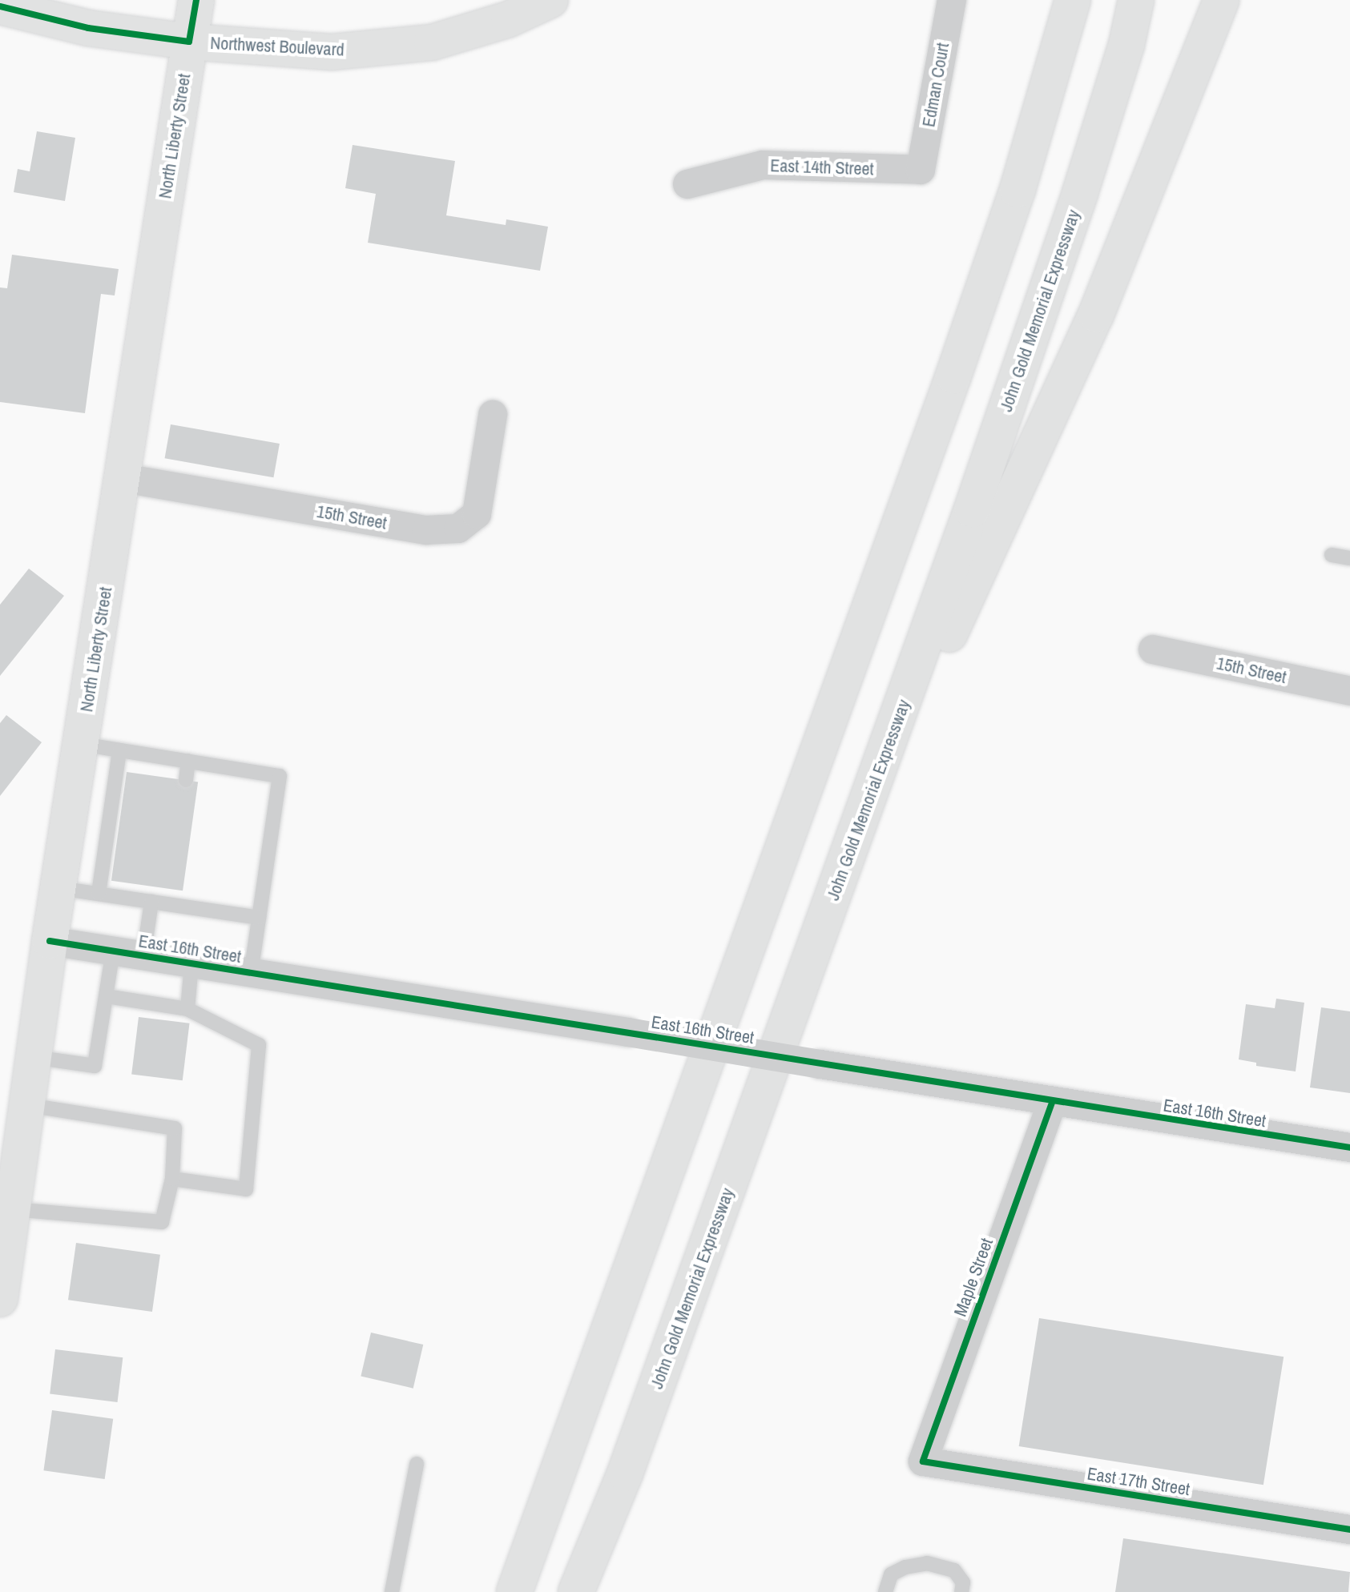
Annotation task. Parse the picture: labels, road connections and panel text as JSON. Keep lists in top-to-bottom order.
{
  "streets": {
    "main road": ["Northwest Boulevard", "North Liberty Street", "John Gold Memorial Expressway"],
    "street": [
      "Edman Court",
      "East 14th Street",
      "15th Street",
      "East 16th Street",
      "Maple Street",
      "East 17th Street"
    ]
  },
  "crossings": [
    ["Northwest Boulevard", "North Liberty Street"],
    ["Edman Court", "East 14th Street"],
    ["North Liberty Street", "15th Street"],
    ["North Liberty Street", "East 16th Street"],
    ["East 16th Street", "Maple Street"],
    ["Maple Street", "East 17th Street"]
  ]
}
